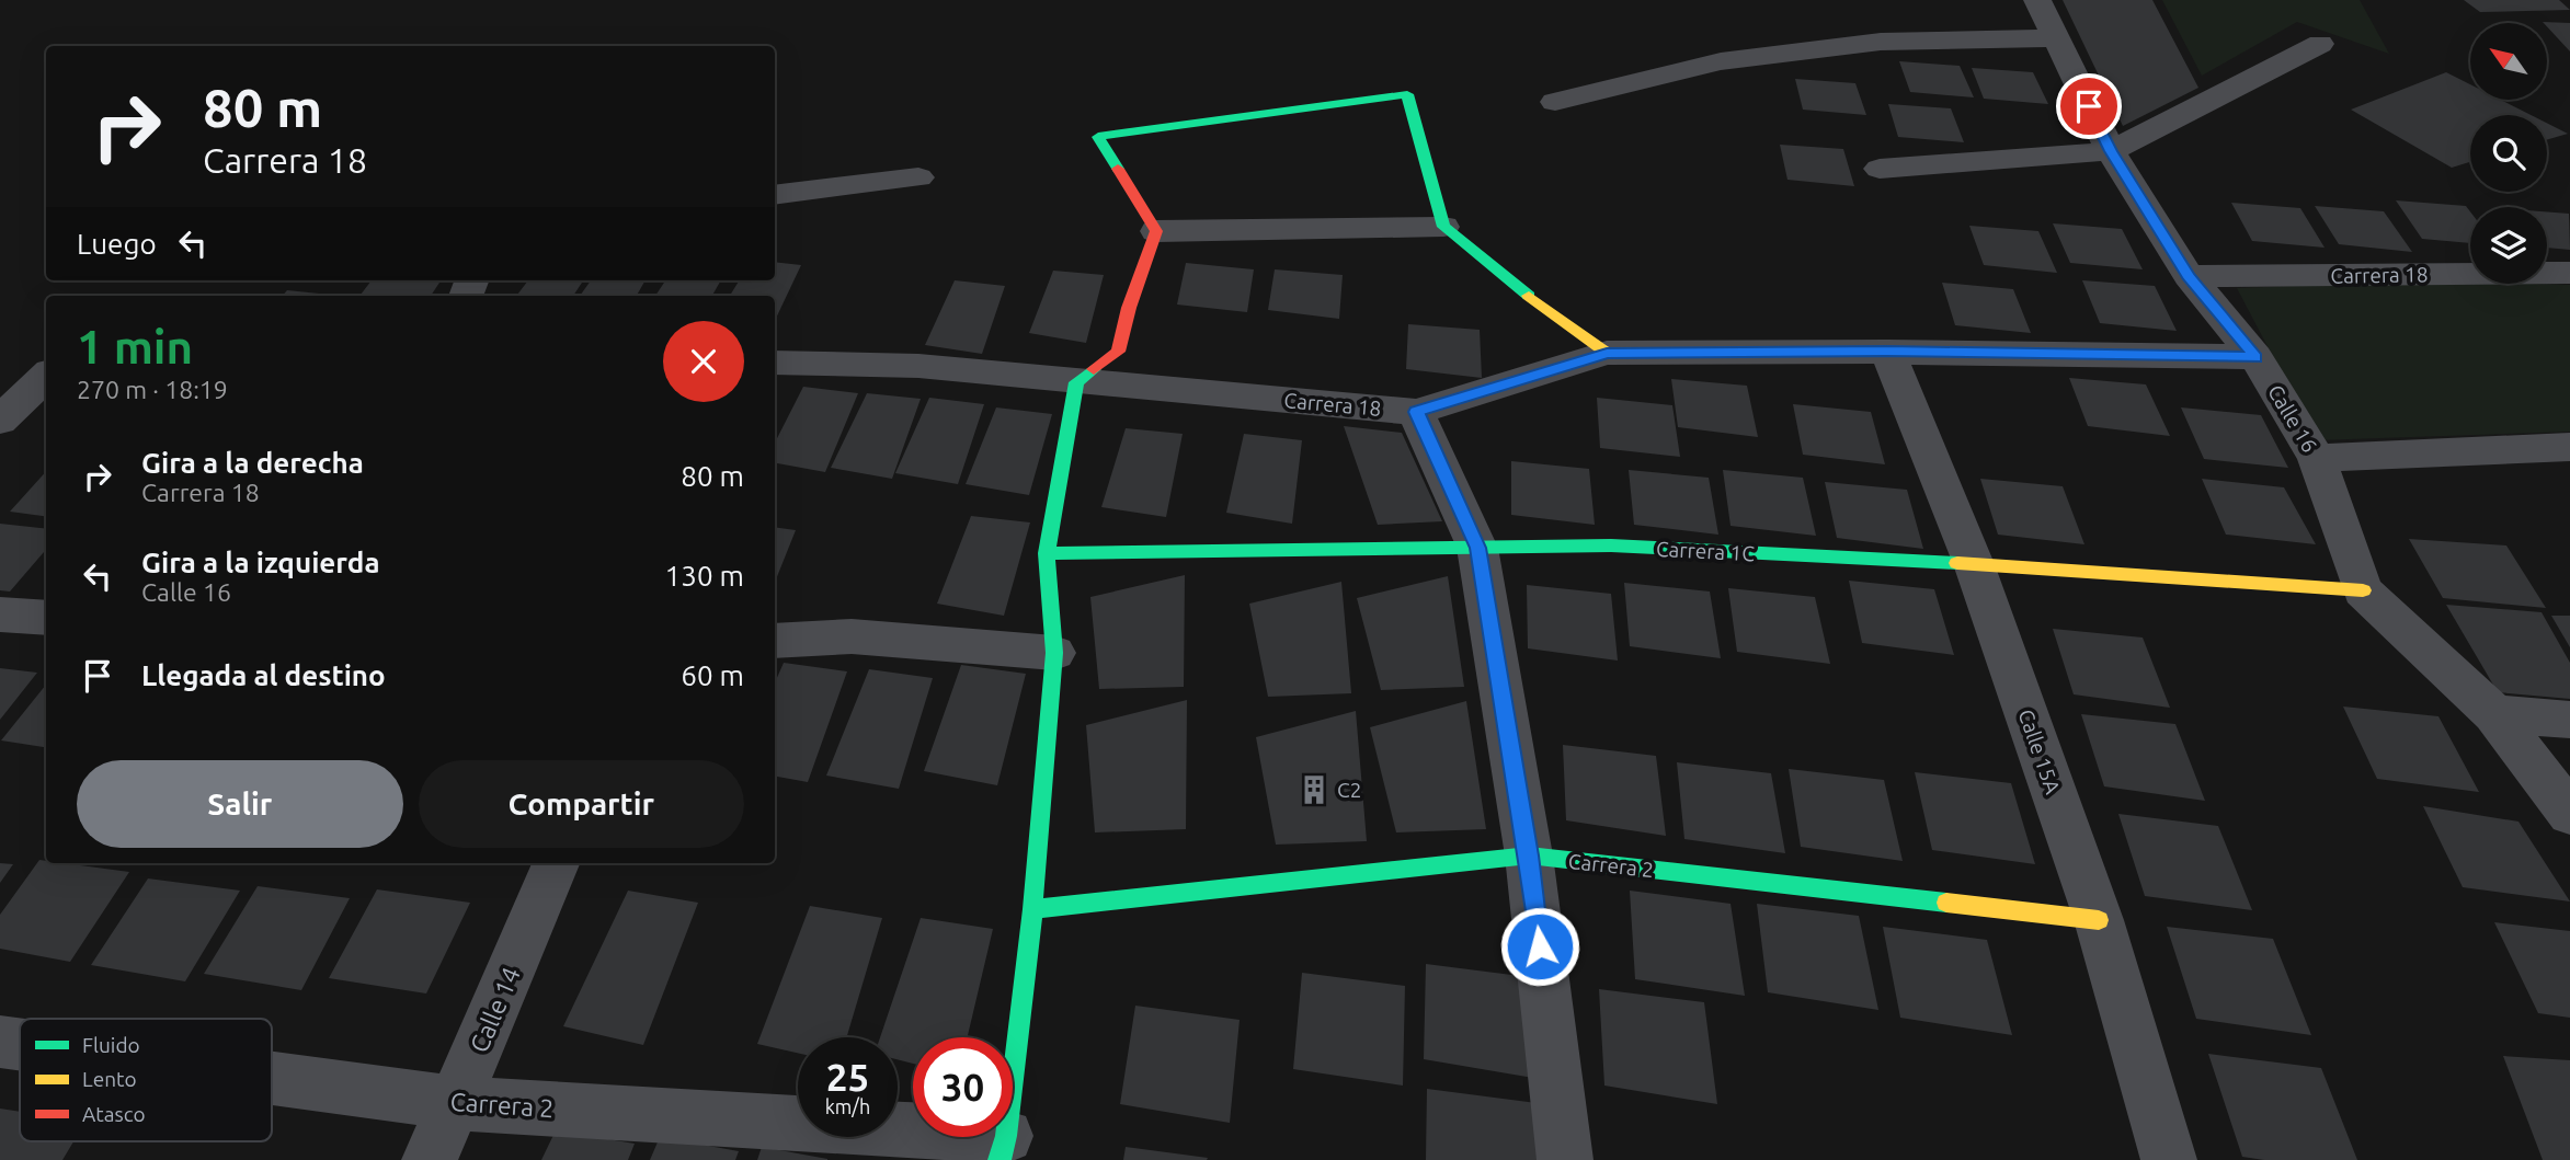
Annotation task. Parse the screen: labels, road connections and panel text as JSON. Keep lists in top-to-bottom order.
{
  "streets": {
    "street": [
      "Carrera 18",
      "Calle 16",
      "Carrera 1C",
      "Calle 15A",
      "Carrera 2",
      "Calle 14"
    ]
  },
  "crossings": [
    ["Carrera 18", "Calle 16"],
    ["Carrera 18", "Calle 15A"],
    ["Calle 16", "Carrera 1C"],
    ["Carrera 1C", "Calle 15A"],
    ["Calle 15A", "Carrera 2"],
    ["Carrera 2", "Calle 14"]
  ],
  "places": {
    "building": ["C2"]
  },
  "legend": ["Fluido", "Lento", "Atasco"],
  "north": "top left",
  "page": {
    "turn": ["80 m", "Carrera 18"],
    "then": "Luego",
    "heading": ["1 min", "270 m · 18:19"],
    "list": [
      {
        "name": "Gira a la derecha",
        "note": "Carrera 18",
        "value": "80 m"
      },
      {
        "name": "Gira a la izquierda",
        "note": "Calle 16",
        "value": "130 m"
      },
      {
        "name": "Llegada al destino",
        "value": "60 m"
      }
    ],
    "buttons": ["Salir", "Compartir"],
    "speed": "25 km/h",
    "limit": "30"
  }
}
